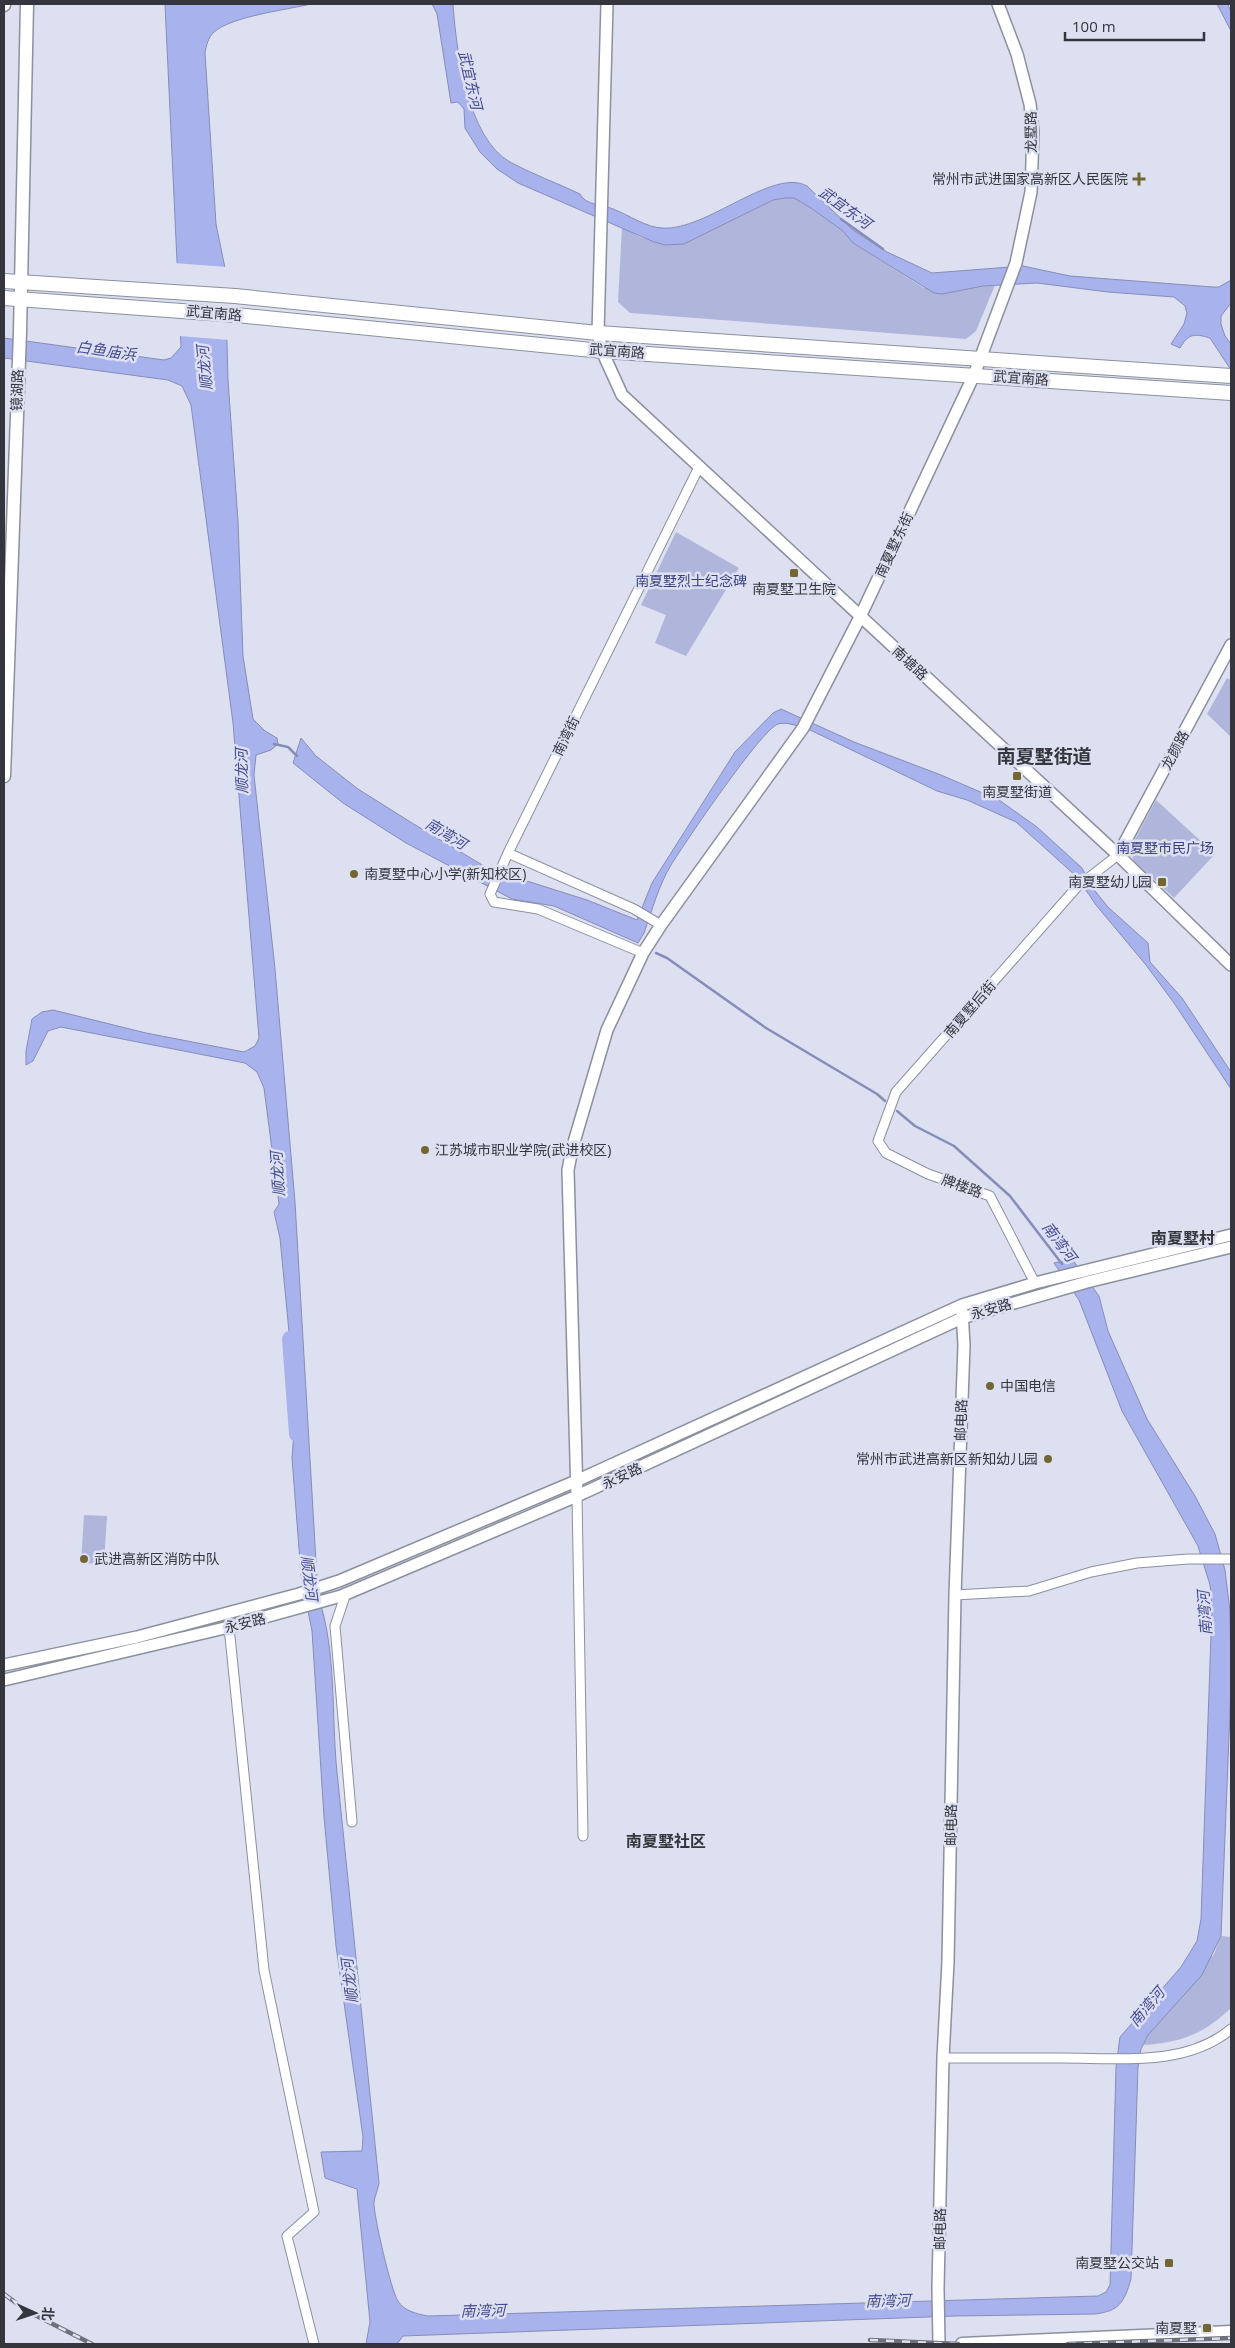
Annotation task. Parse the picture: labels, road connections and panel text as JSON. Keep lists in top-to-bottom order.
{
  "streets": {
    "main road": ["武宜南路", "镜湖路"],
    "street": [
      "龙墅路",
      "南夏墅东街",
      "南塘路",
      "南湾街",
      "龙颜路",
      "南夏墅后街",
      "牌楼路",
      "永安路",
      "邮电路"
    ]
  },
  "crossings": [
    ["龙墅路", "武宜南路"],
    ["龙墅路", "南夏墅东街"],
    ["武宜南路", "镜湖路"],
    ["武宜南路", "南夏墅东街"],
    ["武宜南路", "南塘路"],
    ["南夏墅东街", "南塘路"],
    ["南夏墅东街", "南湾街"],
    ["南夏墅东街", "永安路"],
    ["南塘路", "南湾街"],
    ["南塘路", "龙颜路"],
    ["南塘路", "南夏墅后街"],
    ["龙颜路", "南夏墅后街"],
    ["南夏墅后街", "牌楼路"],
    ["牌楼路", "永安路"],
    ["永安路", "邮电路"]
  ],
  "districts": ["南夏墅街道", "南夏墅村", "南夏墅社区"],
  "water": [
    "武宜东河",
    "白鱼庙浜",
    "顺龙河",
    "南湾河"
  ],
  "parks": ["南夏墅烈士纪念碑", "南夏墅市民广场"],
  "places": {
    "health": ["常州市武进国家高新区人民医院"],
    "transit": [
      "南夏墅卫生院",
      "南夏墅街道",
      "南夏墅幼儿园",
      "南夏墅公交站",
      "南夏墅"
    ],
    "other": [
      "南夏墅中心小学(新知校区)",
      "江苏城市职业学院(武进校区)",
      "中国电信",
      "常州市武进高新区新知幼儿园",
      "武进高新区消防中队"
    ]
  },
  "scale_bar": "100 m",
  "north": "right"
}
